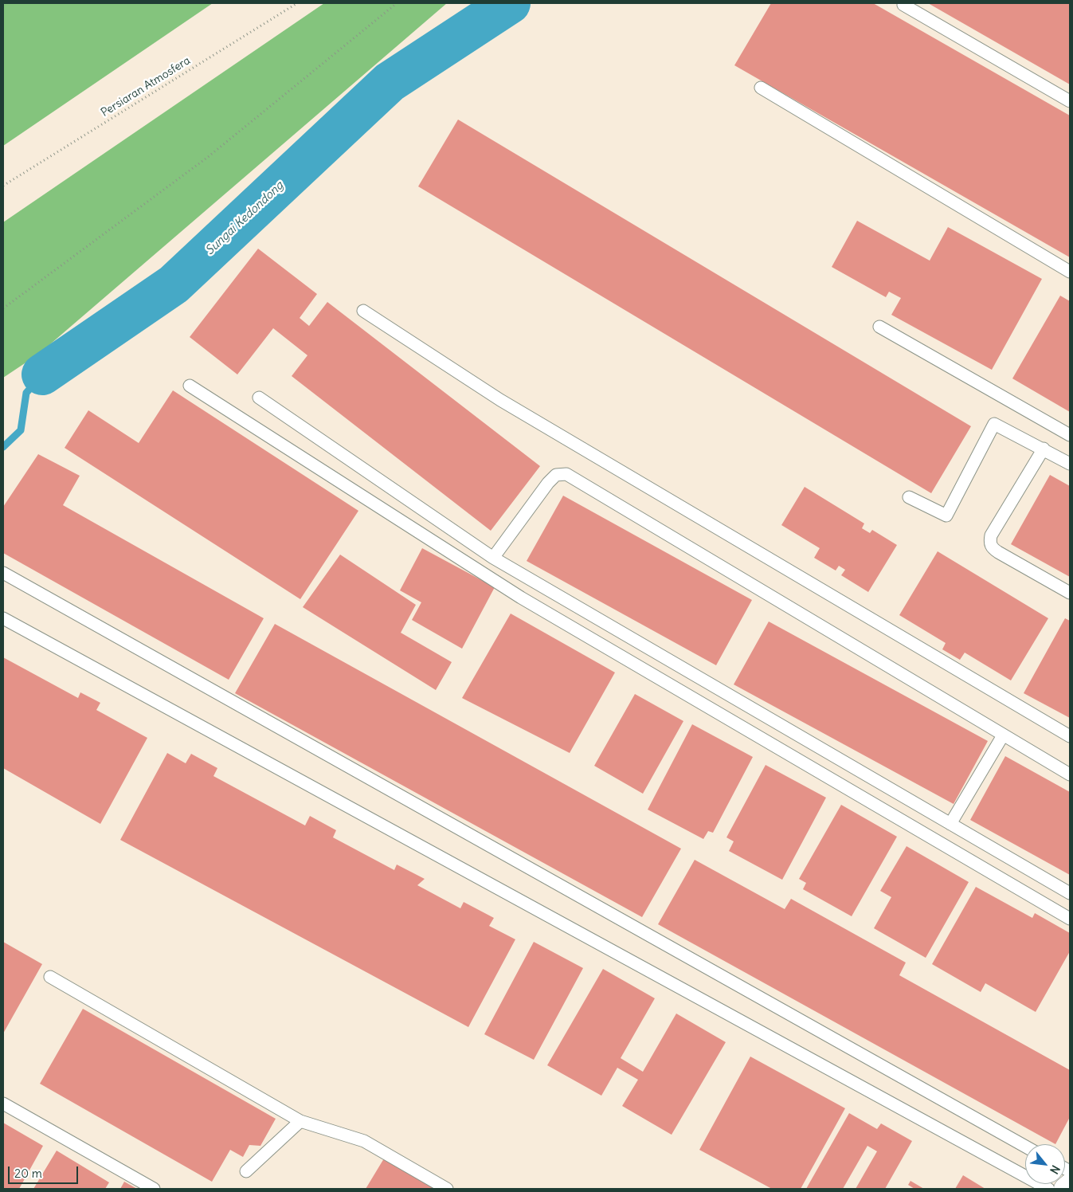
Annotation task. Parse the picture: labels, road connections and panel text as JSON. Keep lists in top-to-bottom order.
{
  "streets": {
    "path": ["Persiaran Atmosfera"]
  },
  "water": ["Sungai Kedondong"],
  "scale_bar": "20 m",
  "north": "bottom right"
}
